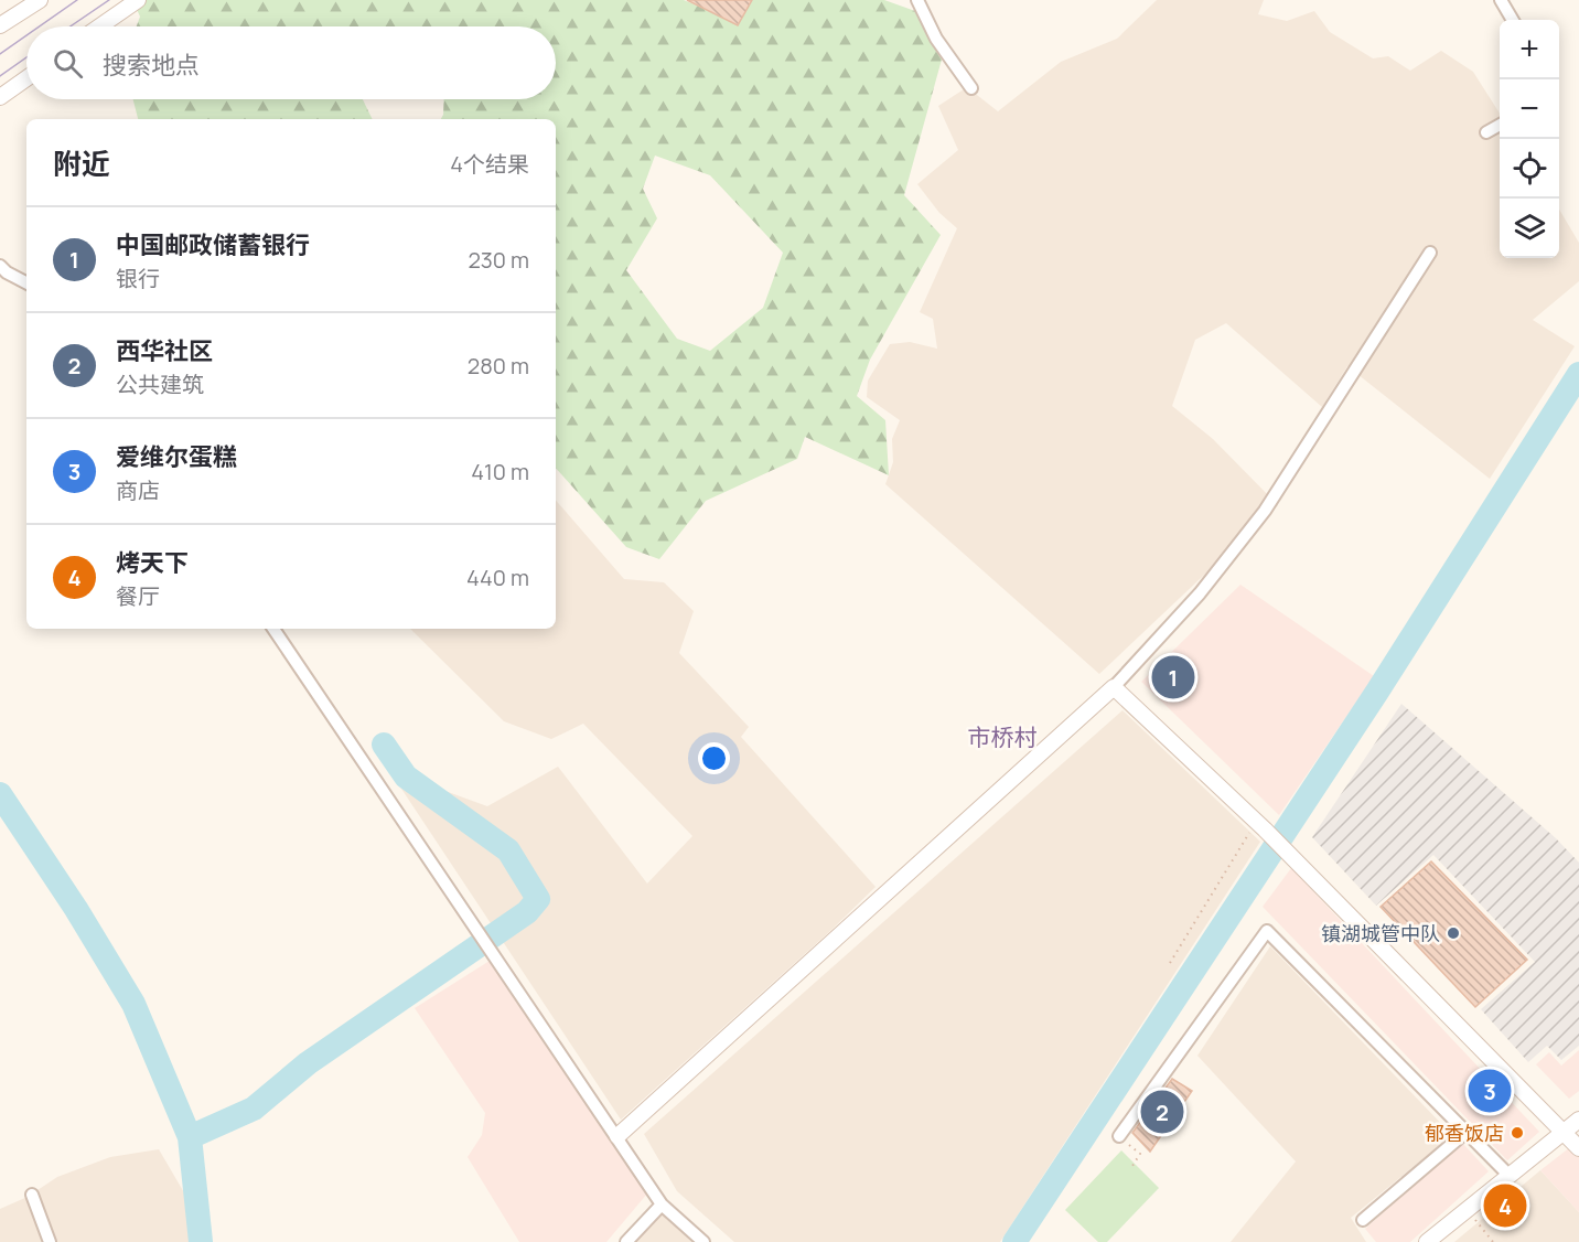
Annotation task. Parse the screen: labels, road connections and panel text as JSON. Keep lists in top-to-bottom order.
{
  "districts": ["市桥村"],
  "places": ["镇湖城管中队", "郁香饭店"],
  "page": {
    "map_buttons": ["+", "−"],
    "search": "搜索地点",
    "heading": ["附近", "4个结果"],
    "list": [
      {
        "mark": "1",
        "name": "中国邮政储蓄银行",
        "note": "银行",
        "value": "230 m"
      },
      {
        "mark": "2",
        "name": "西华社区",
        "note": "公共建筑",
        "value": "280 m"
      },
      {
        "mark": "3",
        "name": "爱维尔蛋糕",
        "note": "商店",
        "value": "410 m"
      },
      {
        "mark": "4",
        "name": "烤天下",
        "note": "餐厅",
        "value": "440 m"
      }
    ],
    "pins": [
      "1",
      "3",
      "2",
      "4"
    ]
  }
}
